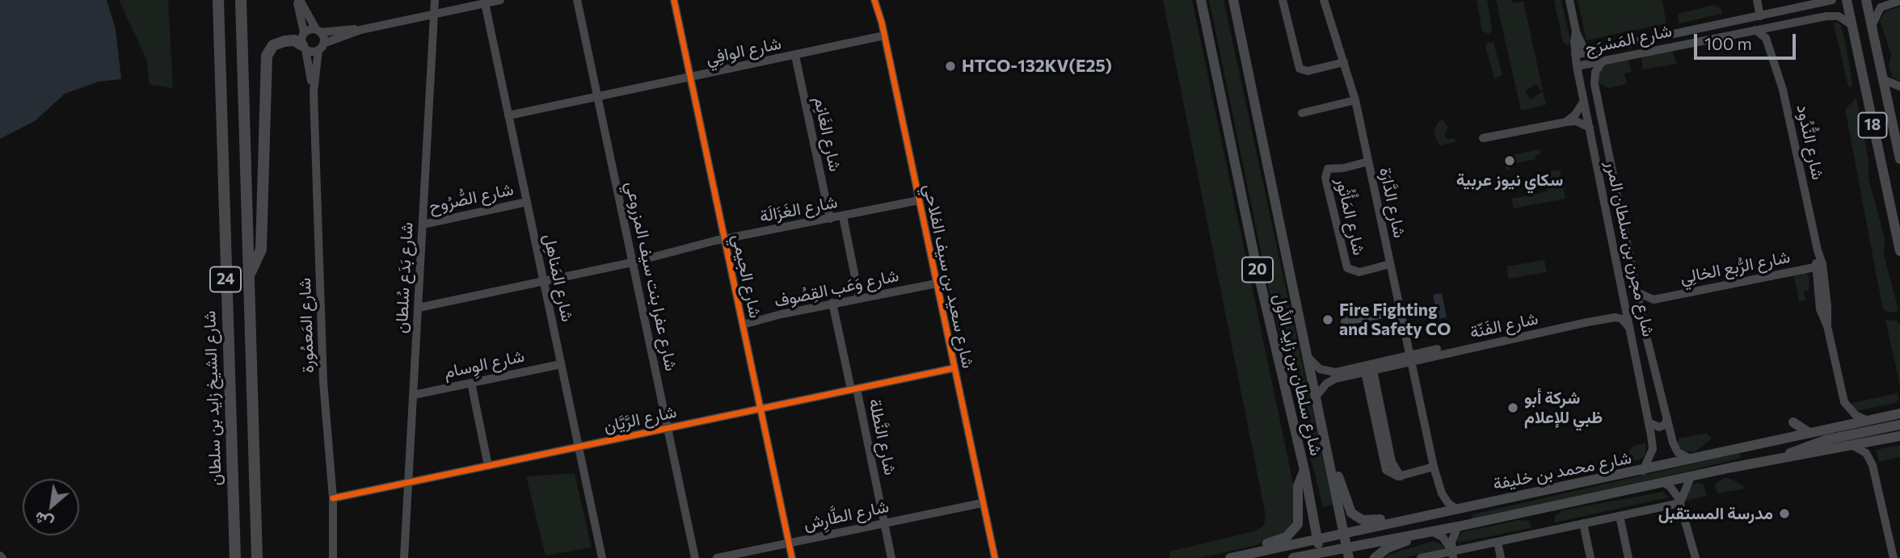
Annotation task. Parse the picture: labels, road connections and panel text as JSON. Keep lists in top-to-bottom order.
{
  "streets": {
    "highway": ["24", "شارع الشيخ زايد بن سلطان"],
    "main road": [
      "18",
      "20",
      "شارع سلطان بن زايد الأول",
      "شارع محمد بن خليفة"
    ],
    "street": [
      "شارع المَسْرَج",
      "شارع الوافِي",
      "شارع الغَانِم",
      "شارع النُّدُود",
      "شارع الصُّرُوح",
      "شارع الدَّارَة",
      "شارع الغَزَالَة",
      "شارع المَأْثُور",
      "شارع مجرن بن سلطان المرر",
      "شارع الرُّبع الخالِي",
      "شارع عفرا بنت سيف المزروعي",
      "شارع الجيمي",
      "شارع سعيد بن سيف الفلاحي",
      "شارع بَدَع سُلطان",
      "شارع المَناهِل",
      "شارع وَعَب القِصُوف",
      "شارع المَعمُورة",
      "شارع الفَنّة",
      "شارع الوِسام",
      "شارع الرَّيَّان",
      "شارع النَّطلة",
      "شارع الطَّارِش"
    ]
  },
  "crossings": [
    ["شارع المَسْرَج", "18"],
    ["شارع المَسْرَج", "شارع النُّدُود"],
    ["شارع المَسْرَج", "شارع مجرن بن سلطان المرر"],
    ["شارع الوافِي", "شارع الغَانِم"],
    ["شارع الوافِي", "شارع عفرا بنت سيف المزروعي"],
    ["شارع الوافِي", "شارع الجيمي"],
    ["شارع الوافِي", "شارع سعيد بن سيف الفلاحي"],
    ["شارع الوافِي", "شارع المَناهِل"],
    ["شارع الغَانِم", "شارع الغَزَالَة"],
    ["شارع النُّدُود", "شارع الرُّبع الخالِي"],
    ["شارع النُّدُود", "شارع محمد بن خليفة"],
    ["شارع الصُّرُوح", "شارع بَدَع سُلطان"],
    ["شارع الصُّرُوح", "شارع المَناهِل"],
    ["شارع الدَّارَة", "شارع المَأْثُور"],
    ["شارع الدَّارَة", "شارع الفَنّة"],
    ["شارع الدَّارَة", "شارع محمد بن خليفة"],
    ["شارع الغَزَالَة", "شارع عفرا بنت سيف المزروعي"],
    ["شارع الغَزَالَة", "شارع الجيمي"],
    ["شارع الغَزَالَة", "شارع سعيد بن سيف الفلاحي"],
    ["شارع الغَزَالَة", "شارع بَدَع سُلطان"],
    ["شارع الغَزَالَة", "شارع المَناهِل"],
    ["شارع مجرن بن سلطان المرر", "شارع الفَنّة"],
    ["شارع مجرن بن سلطان المرر", "شارع محمد بن خليفة"],
    ["شارع عفرا بنت سيف المزروعي", "شارع الرَّيَّان"],
    ["شارع الجيمي", "شارع وَعَب القِصُوف"],
    ["شارع الجيمي", "شارع الرَّيَّان"],
    ["شارع الجيمي", "شارع الطَّارِش"],
    ["شارع سعيد بن سيف الفلاحي", "شارع وَعَب القِصُوف"],
    ["شارع سعيد بن سيف الفلاحي", "شارع الرَّيَّان"],
    ["شارع سعيد بن سيف الفلاحي", "شارع الطَّارِش"],
    ["شارع بَدَع سُلطان", "شارع الوِسام"],
    ["شارع بَدَع سُلطان", "شارع الرَّيَّان"],
    ["شارع المَناهِل", "شارع الوِسام"],
    ["شارع المَناهِل", "شارع الرَّيَّان"],
    ["شارع وَعَب القِصُوف", "شارع النَّطلة"],
    ["شارع المَعمُورة", "شارع الرَّيَّان"],
    ["شارع الفَنّة", "شارع سلطان بن زايد الأول"],
    ["شارع سلطان بن زايد الأول", "شارع محمد بن خليفة"],
    ["شارع الرَّيَّان", "شارع النَّطلة"],
    ["شارع النَّطلة", "شارع الطَّارِش"]
  ],
  "places": [
    "HTCO-132KV(E25)",
    "سكاي نيوز عربية",
    "Fire Fighting and Safety CO",
    "شركة أبو ظبي للإعلام",
    "مدرسة المستقبل"
  ],
  "scale_bar": "100 m",
  "north": "bottom left"
}
